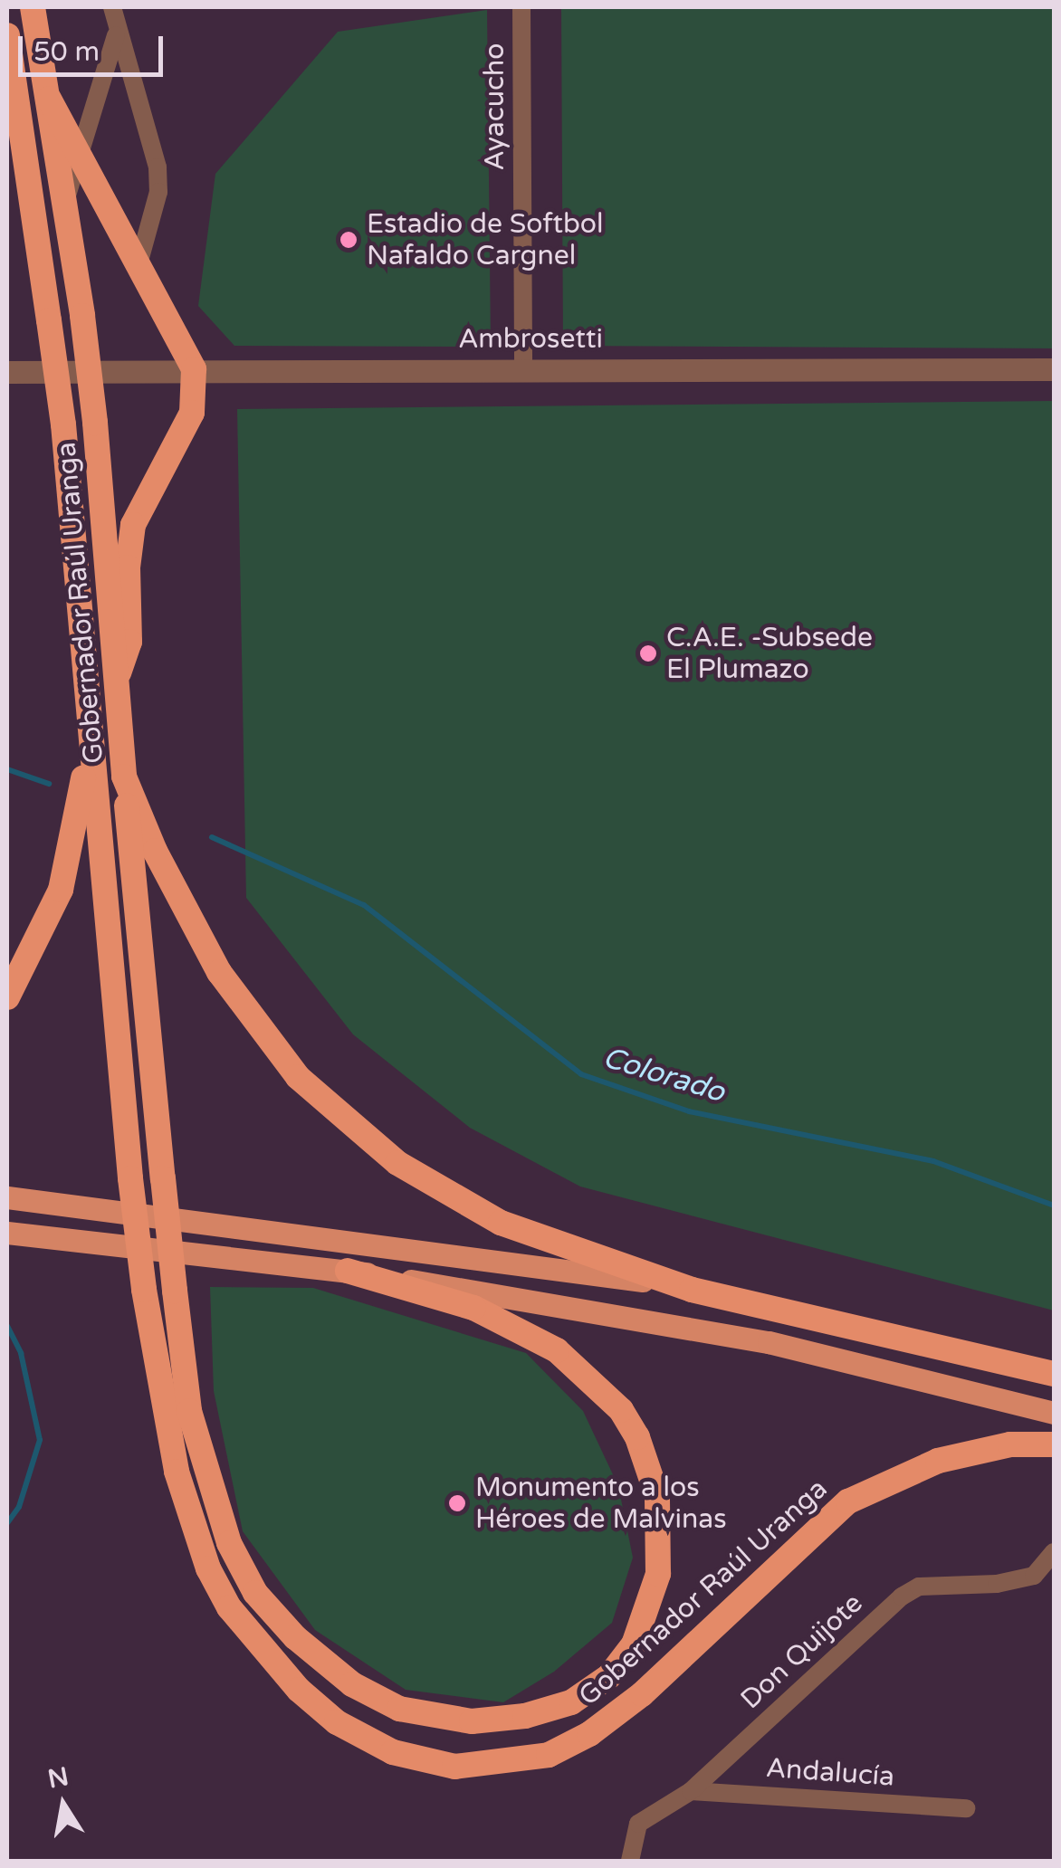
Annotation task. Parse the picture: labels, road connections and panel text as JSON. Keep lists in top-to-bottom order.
{
  "streets": {
    "highway": ["Gobernador Raúl Uranga"],
    "street": [
      "Ayacucho",
      "Ambrosetti",
      "Don Quijote",
      "Andalucía"
    ]
  },
  "crossings": [
    ["Ayacucho", "Ambrosetti"],
    ["Don Quijote", "Andalucía"]
  ],
  "water": ["Colorado"],
  "places": ["Estadio de Softbol Nafaldo Cargnel", "C.A.E. -Subsede El Plumazo", "Monumento a los Héroes de Malvinas"],
  "scale_bar": "50 m",
  "north": "top"
}
